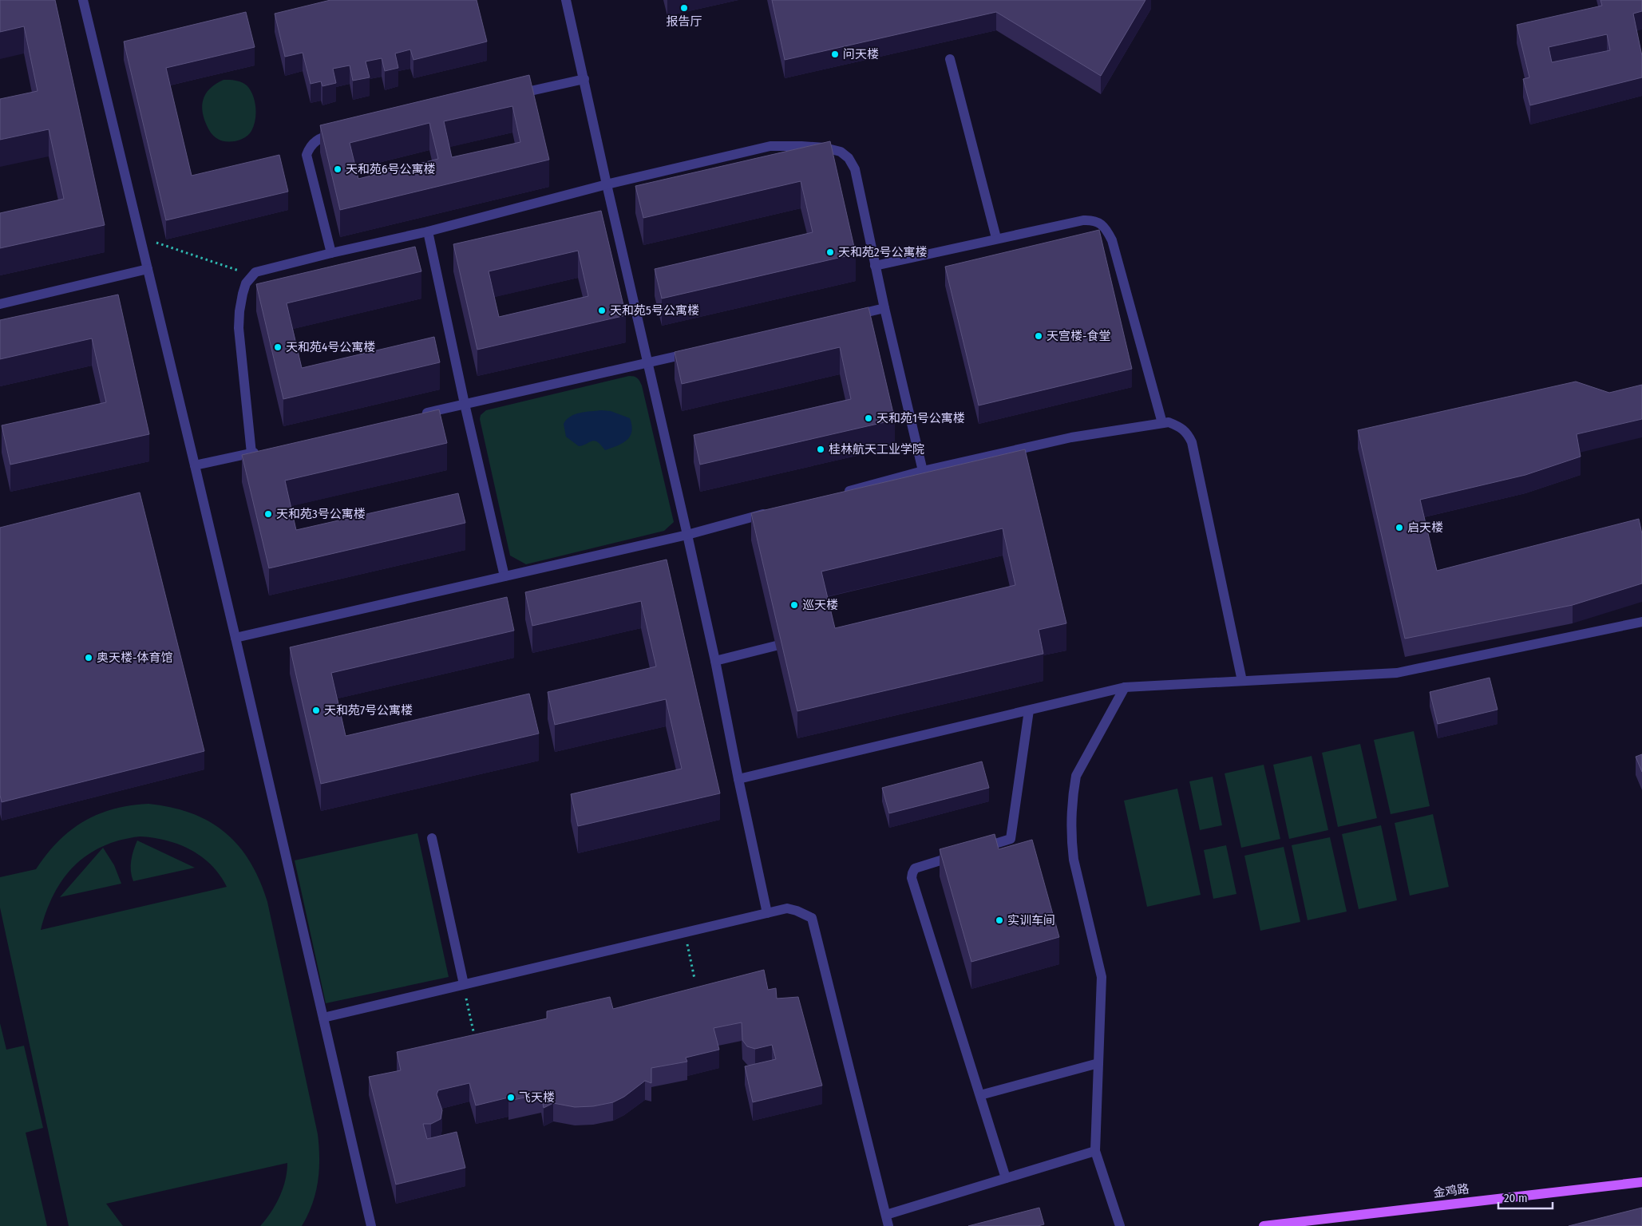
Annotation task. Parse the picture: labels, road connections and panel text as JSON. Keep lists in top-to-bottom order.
{
  "streets": {
    "main road": ["金鸡路"]
  },
  "places": [
    "报告厅",
    "问天楼",
    "天和苑6号公寓楼",
    "天和苑2号公寓楼",
    "天和苑5号公寓楼",
    "天宫楼-食堂",
    "天和苑4号公寓楼",
    "天和苑1号公寓楼",
    "桂林航天工业学院",
    "天和苑3号公寓楼",
    "启天楼",
    "巡天楼",
    "奥天楼-体育馆",
    "天和苑7号公寓楼",
    "实训车间",
    "飞天楼"
  ],
  "scale_bar": "20 m"
}
